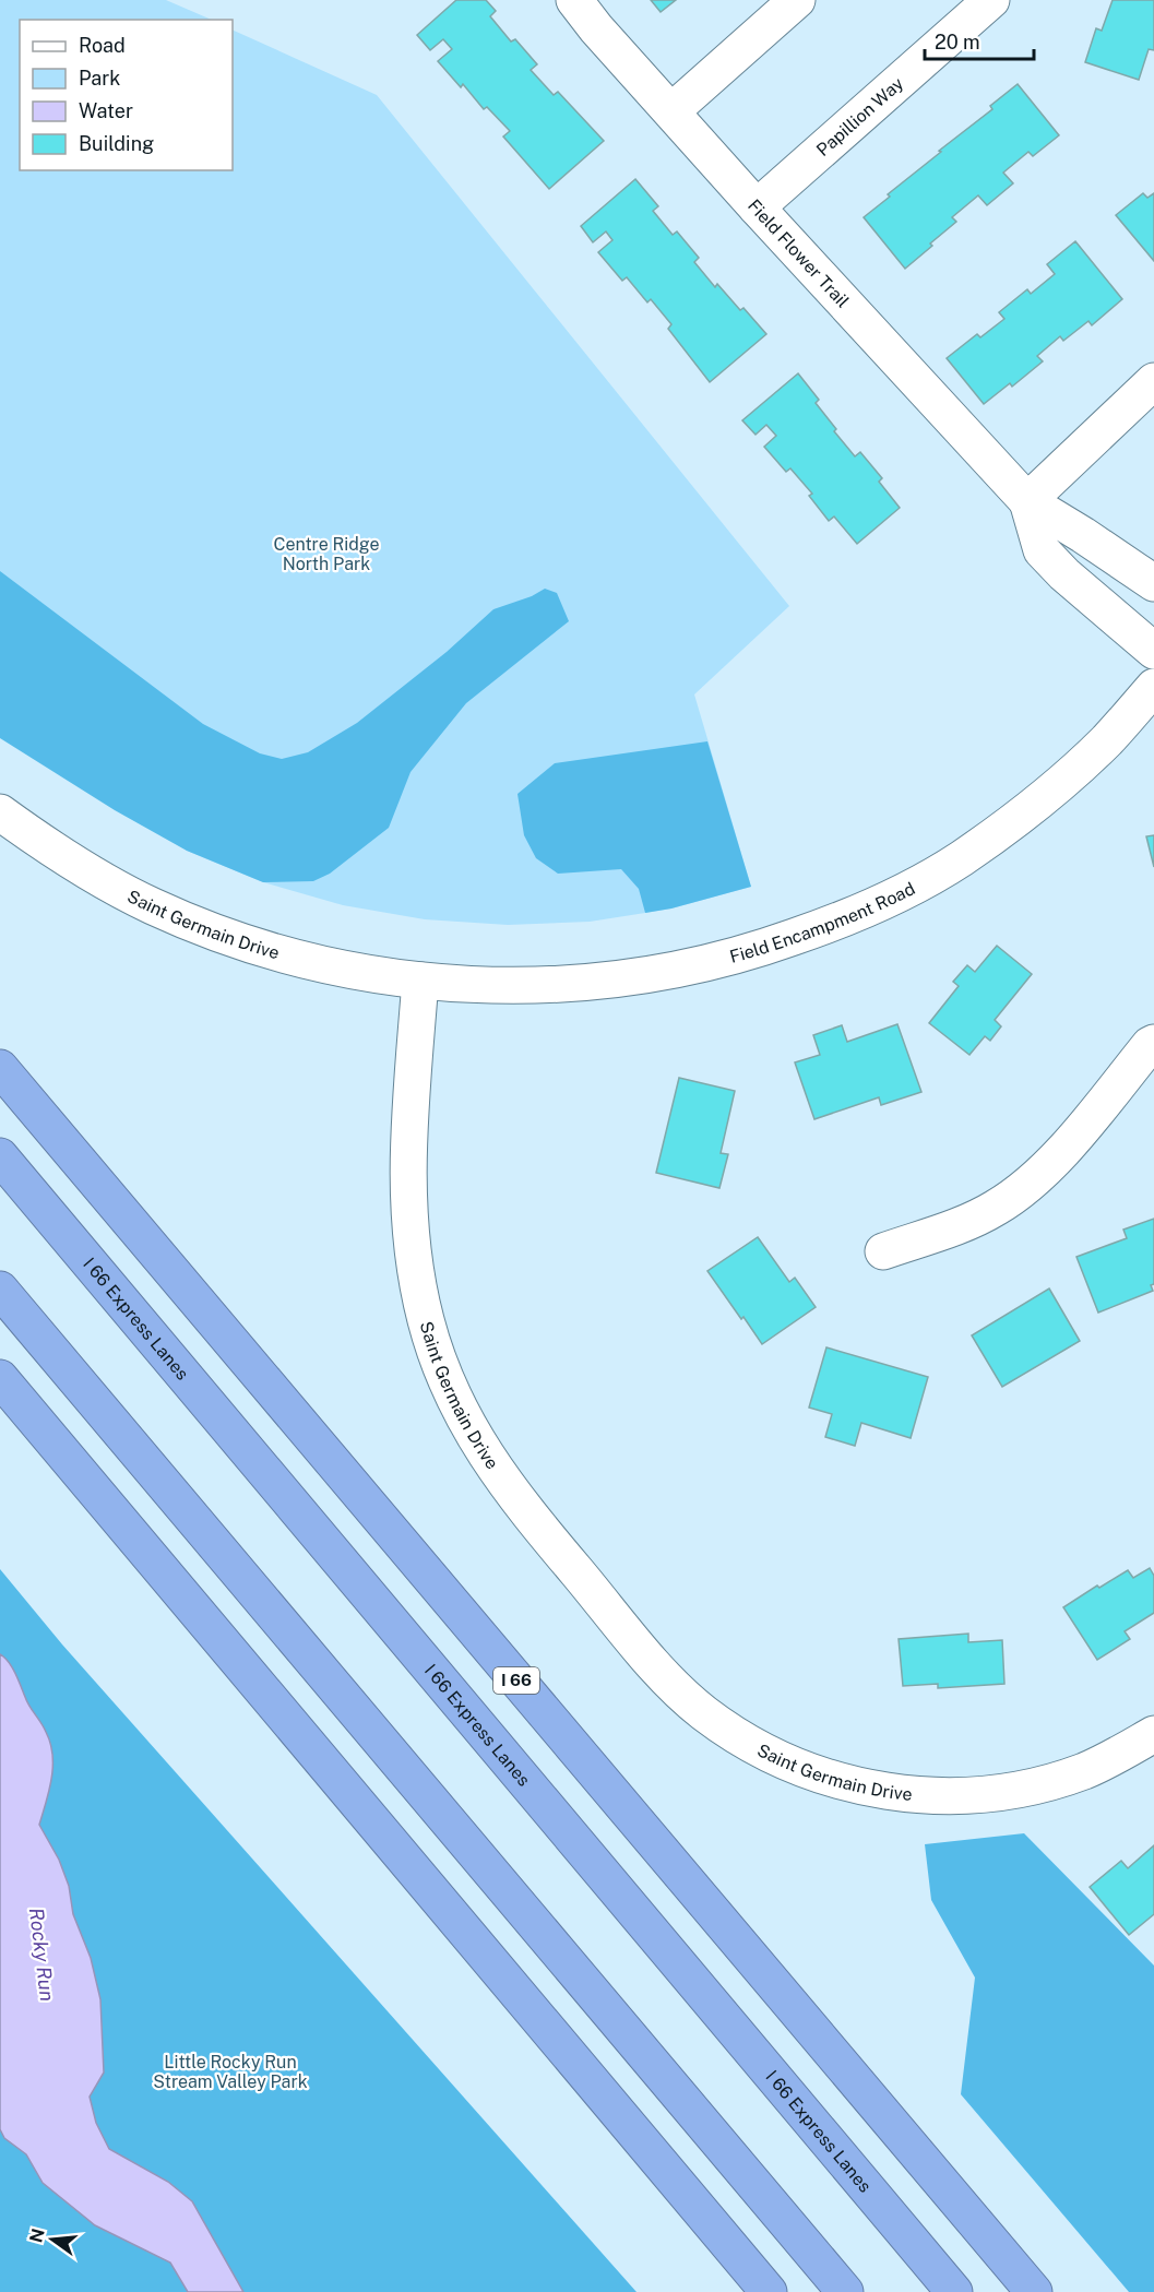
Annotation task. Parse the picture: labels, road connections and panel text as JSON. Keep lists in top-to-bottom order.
{
  "streets": {
    "highway": ["I 66 Express Lanes", "I 66"],
    "street": [
      "Papillion Way",
      "Field Flower Trail",
      "Field Encampment Road",
      "Saint Germain Drive"
    ]
  },
  "crossings": [
    ["Papillion Way", "Field Flower Trail"],
    ["Field Encampment Road", "Saint Germain Drive"]
  ],
  "water": ["Rocky Run"],
  "parks": ["Centre Ridge North Park", "Little Rocky Run Stream Valley Park"],
  "legend": [
    "Road",
    "Park",
    "Water",
    "Building"
  ],
  "scale_bar": "20 m",
  "north": "left"
}
